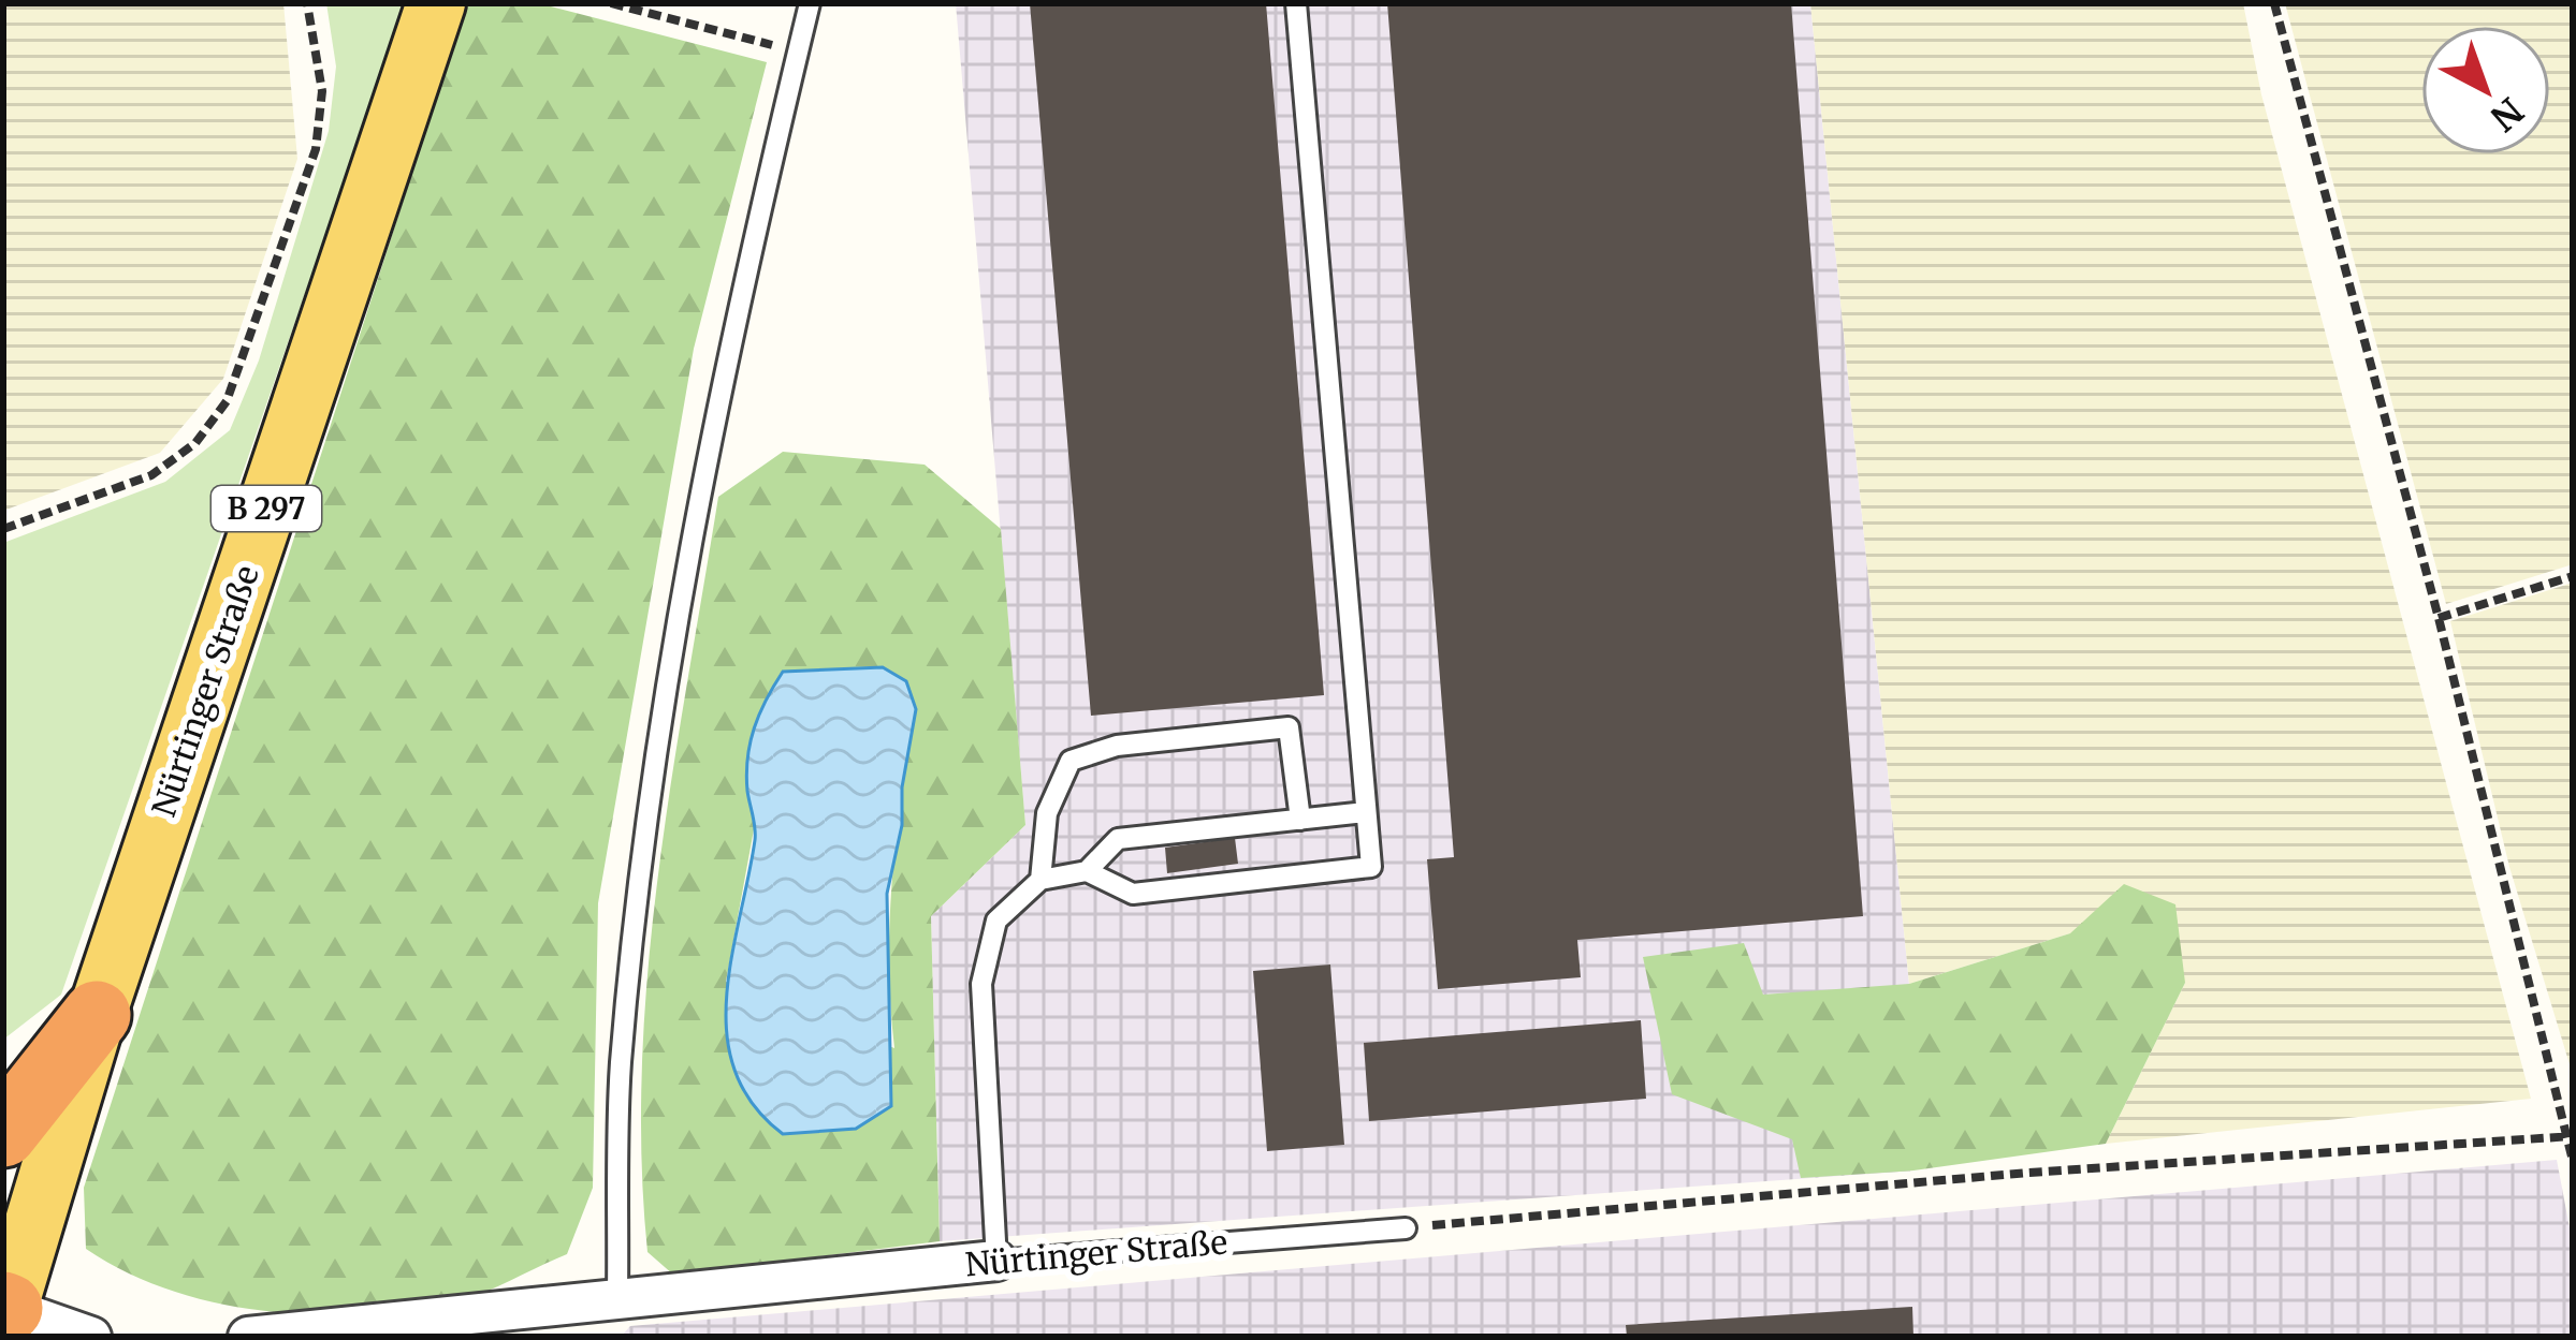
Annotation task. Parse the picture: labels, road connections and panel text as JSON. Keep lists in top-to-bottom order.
{
  "streets": {
    "main road": ["B 297", "Nürtinger Straße"]
  },
  "north": "bottom right"
}
